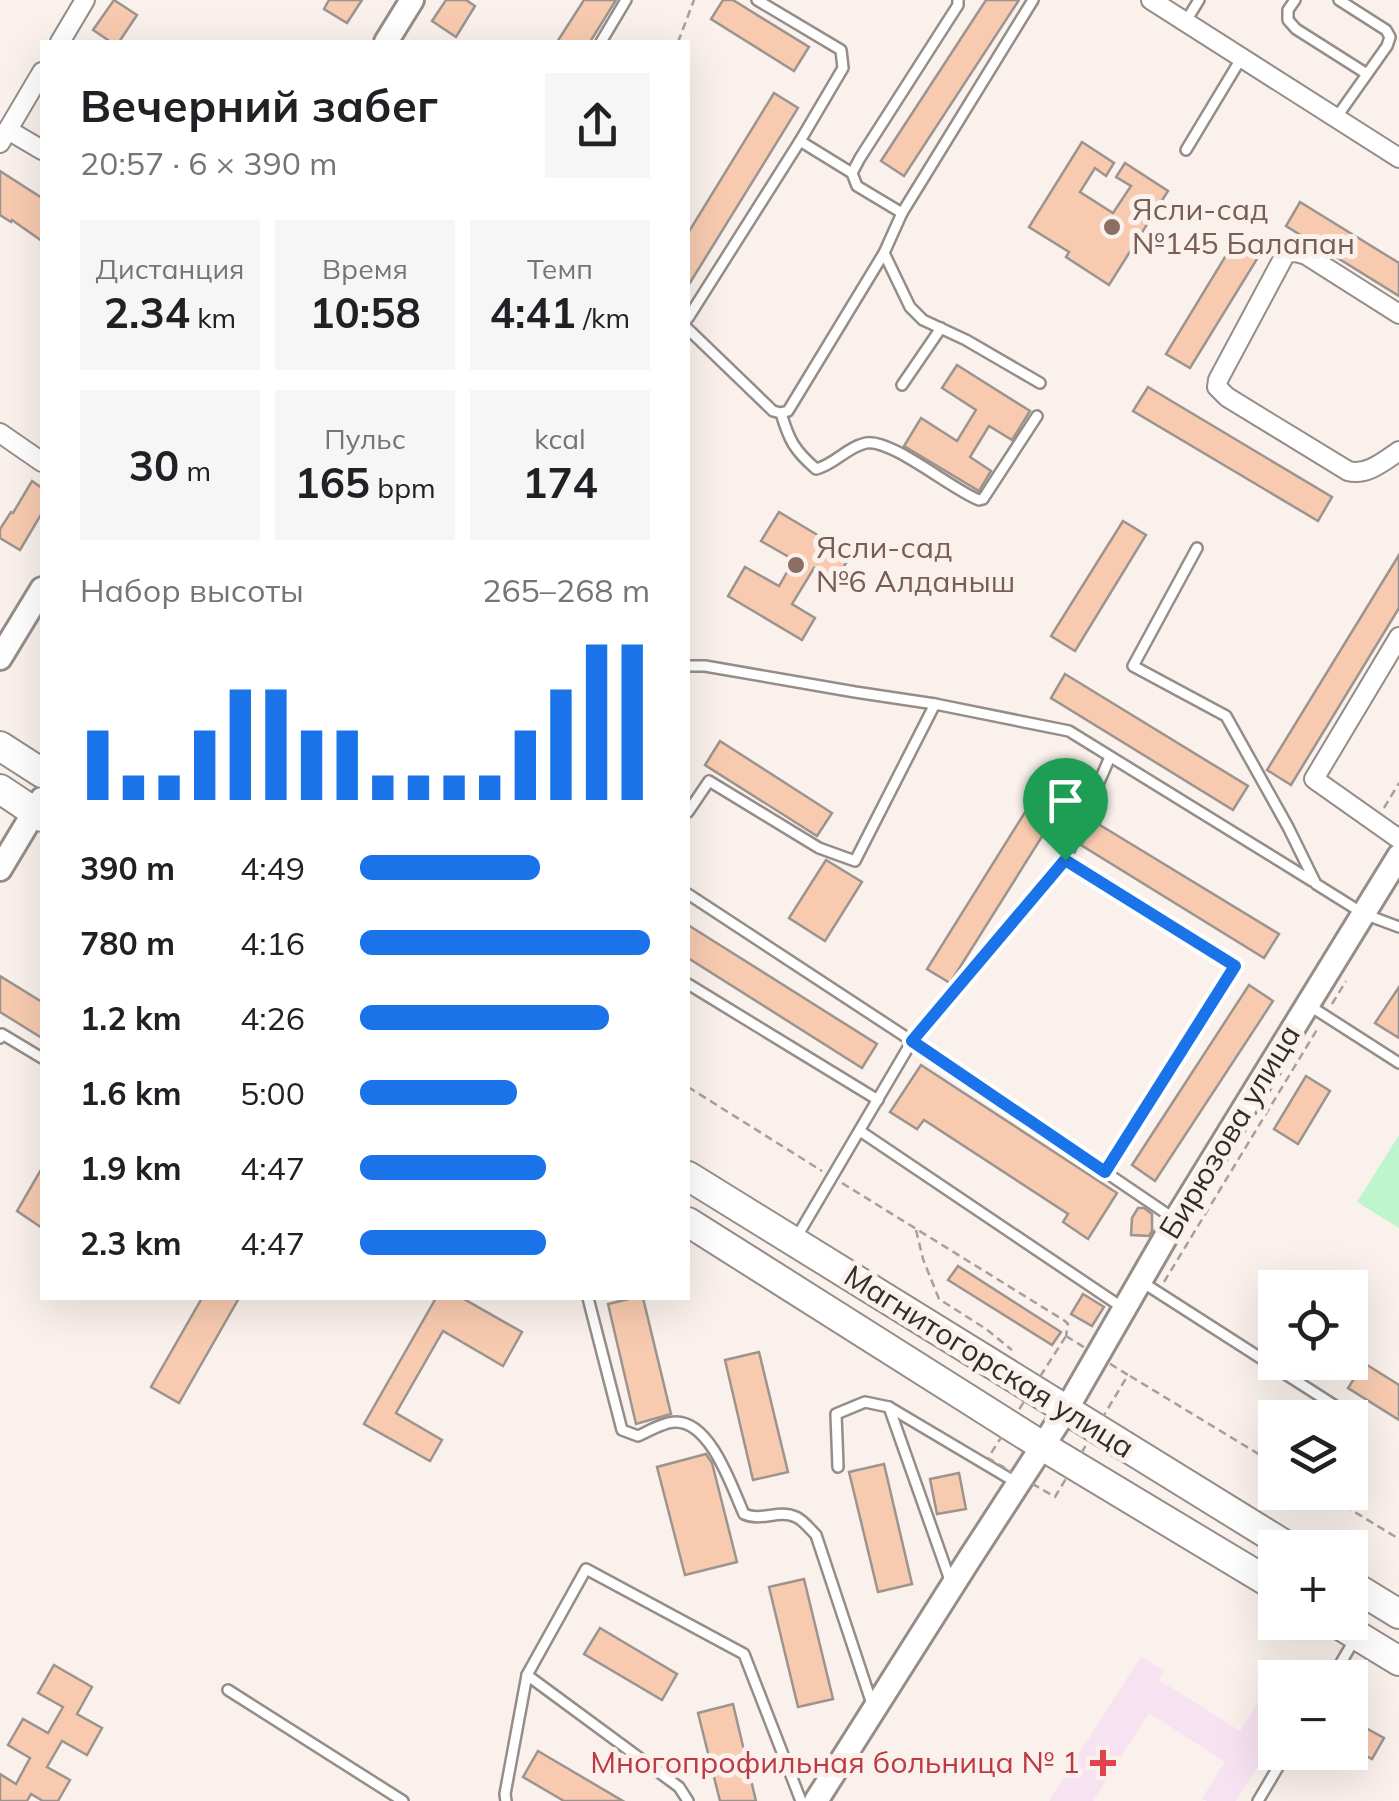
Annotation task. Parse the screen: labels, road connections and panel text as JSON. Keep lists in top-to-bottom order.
{
  "streets": {
    "main road": ["Магнитогорская улица"],
    "street": ["Бирюзова улица"]
  },
  "crossings": [
    ["Бирюзова улица", "Магнитогорская улица"]
  ],
  "places": {
    "other": ["Ясли-сад №145 Балапан", "Ясли-сад №6 Алданыш"],
    "health": ["Многопрофильная больница № 1"]
  },
  "page": {
    "heading": ["Вечерний забег", "20:57 · 6 × 390 m"],
    "stats": [
      ["Дистанция", "2.34 km"],
      ["Время", "10:58"],
      ["Темп", "4:41 /km"],
      ["30 m"],
      ["Пульс", "165 bpm"],
      ["kcal", "174"]
    ],
    "chart": ["Набор высоты", "265–268 m"],
    "list": [
      {
        "name": "390 m",
        "note": "4:49"
      },
      {
        "name": "780 m",
        "note": "4:16"
      },
      {
        "name": "1.2 km",
        "note": "4:26"
      },
      {
        "name": "1.6 km",
        "note": "5:00"
      },
      {
        "name": "1.9 km",
        "note": "4:47"
      },
      {
        "name": "2.3 km",
        "note": "4:47"
      }
    ],
    "map_buttons": ["+", "−"]
  }
}
